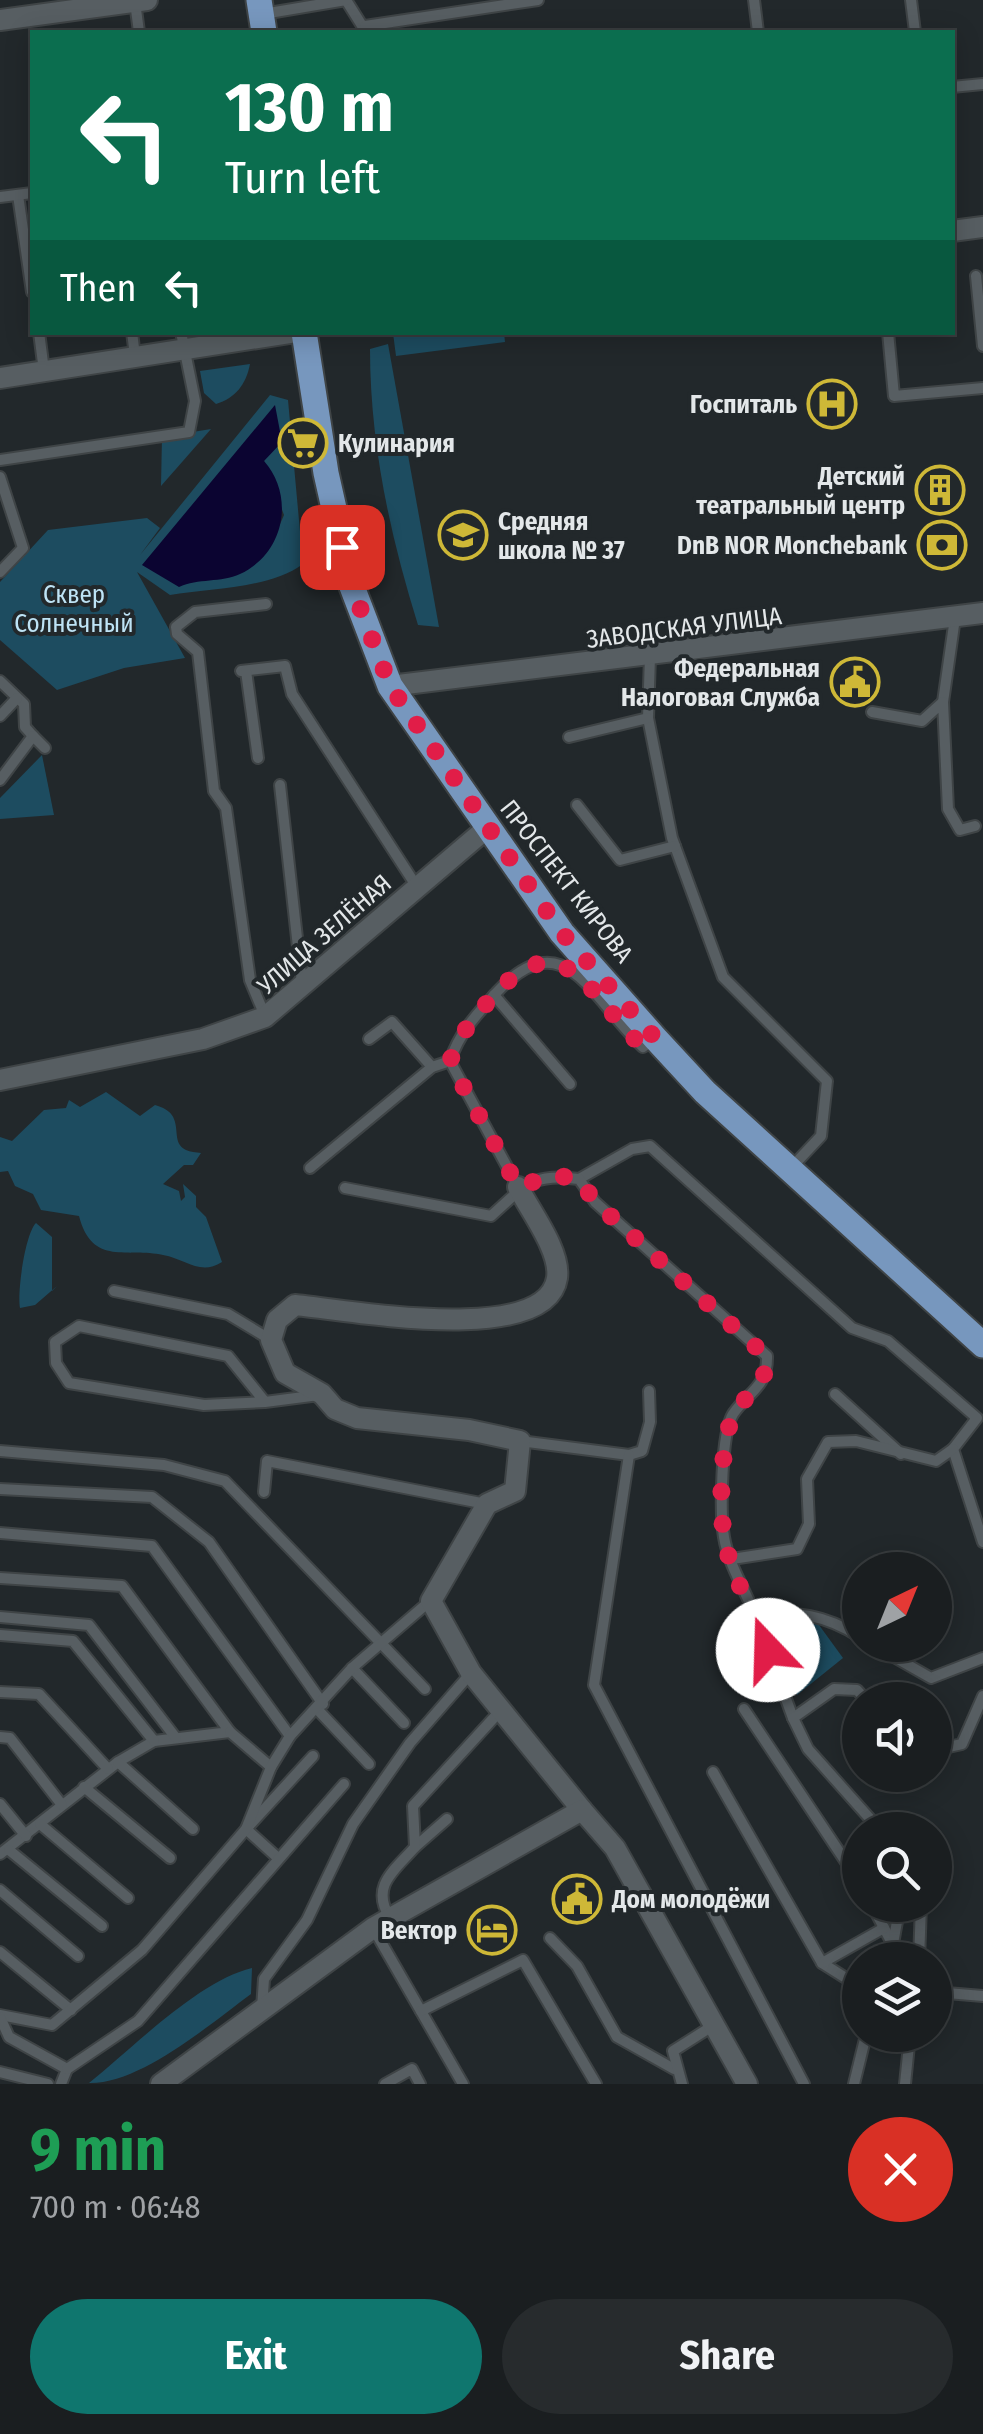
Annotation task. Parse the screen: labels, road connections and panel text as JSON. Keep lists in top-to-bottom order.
{
  "streets": {
    "main road": ["ПРОСПЕКТ КИРОВА"],
    "street": ["ЗАВОДСКАЯ УЛИЦА", "УЛИЦА ЗЕЛЁНАЯ"]
  },
  "crossings": [
    ["ЗАВОДСКАЯ УЛИЦА", "ПРОСПЕКТ КИРОВА"],
    ["ПРОСПЕКТ КИРОВА", "УЛИЦА ЗЕЛЁНАЯ"]
  ],
  "parks": ["Сквер Солнечный"],
  "places": {
    "hospital": ["Госпиталь"],
    "supermarket": ["Кулинария"],
    "building": ["Детский театральный центр"],
    "school or university": ["Средняя школа № 37"],
    "bank": ["DnB NOR Monchebank"],
    "public building": ["Федеральная Налоговая Служба", "Дом молодёжи"],
    "hotel": ["Вектор"]
  },
  "north": "top right",
  "page": {
    "turn": ["130 m", "Turn left"],
    "then": "Then",
    "heading": ["9 min", "700 m · 06:48"],
    "buttons": ["Exit", "Share"]
  }
}
